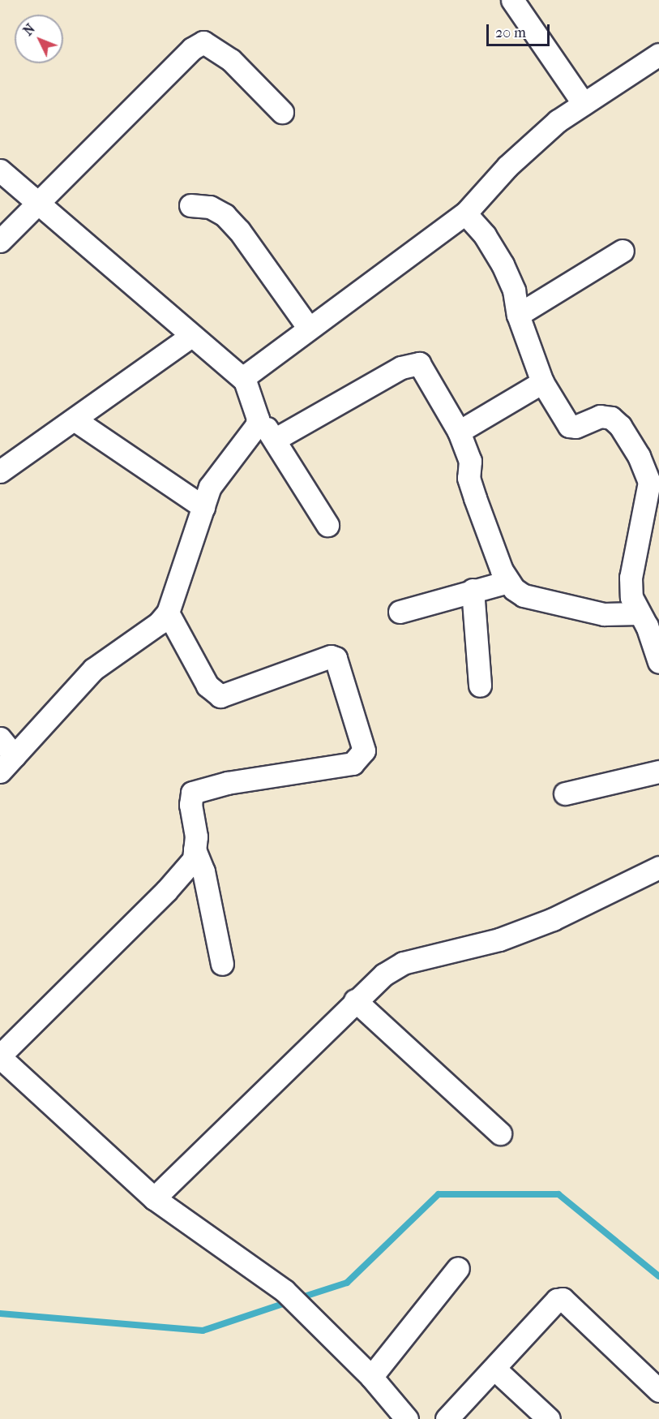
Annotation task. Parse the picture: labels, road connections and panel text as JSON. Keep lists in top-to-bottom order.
{
  "scale_bar": "20 m",
  "north": "top left"
}
